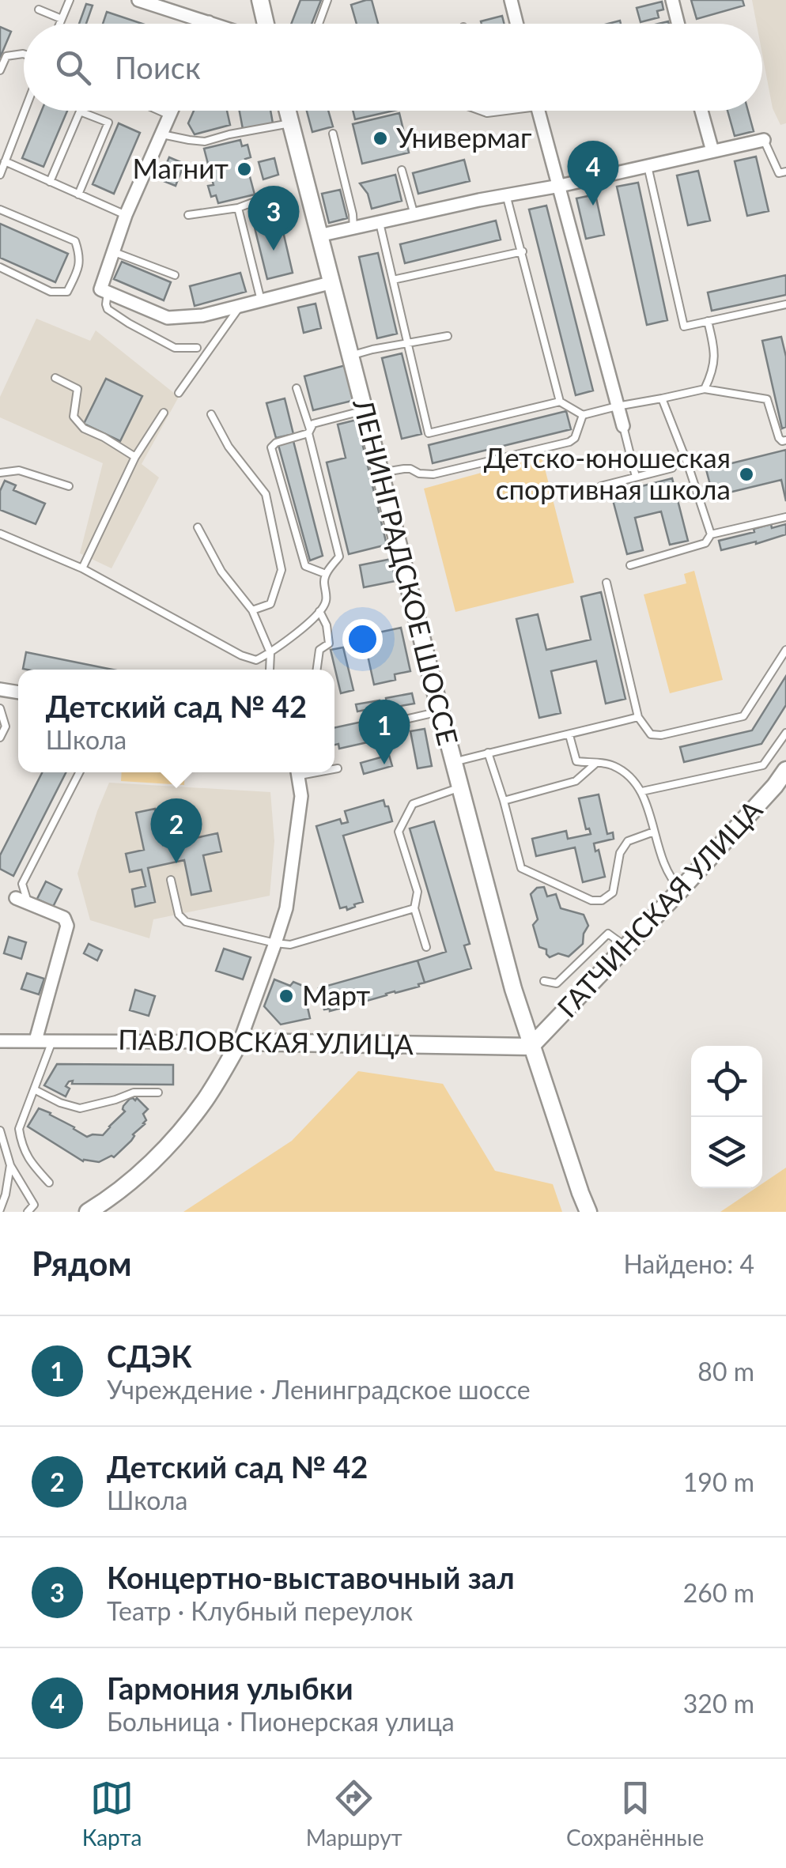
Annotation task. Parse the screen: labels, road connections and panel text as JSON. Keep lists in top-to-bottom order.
{
  "streets": {
    "main road": ["ЛЕНИНГРАДСКОЕ ШОССЕ", "ГАТЧИНСКАЯ УЛИЦА", "ПАВЛОВСКАЯ УЛИЦА"]
  },
  "crossings": [
    ["ЛЕНИНГРАДСКОЕ ШОССЕ", "ГАТЧИНСКАЯ УЛИЦА"],
    ["ЛЕНИНГРАДСКОЕ ШОССЕ", "ПАВЛОВСКАЯ УЛИЦА"],
    ["ГАТЧИНСКАЯ УЛИЦА", "ПАВЛОВСКАЯ УЛИЦА"]
  ],
  "places": [
    "Универмаг",
    "Магнит",
    "Детско-юношеская спортивная школа",
    "Март"
  ],
  "page": {
    "search": "Поиск",
    "pins": [
      "4",
      "3",
      "1",
      "2"
    ],
    "popup": ["Детский сад № 42", "Школа"],
    "heading": ["Рядом", "Найдено: 4"],
    "list": [
      {
        "mark": "1",
        "name": "СДЭК",
        "note": "Учреждение · Ленинградское шоссе",
        "value": "80 m"
      },
      {
        "mark": "2",
        "name": "Детский сад № 42",
        "note": "Школа",
        "value": "190 m"
      },
      {
        "mark": "3",
        "name": "Концертно-выставочный зал",
        "note": "Театр · Клубный переулок",
        "value": "260 m"
      },
      {
        "mark": "4",
        "name": "Гармония улыбки",
        "note": "Больница · Пионерская улица",
        "value": "320 m"
      }
    ],
    "nav": ["Карта", "Маршрут", "Сохранённые"]
  }
}
